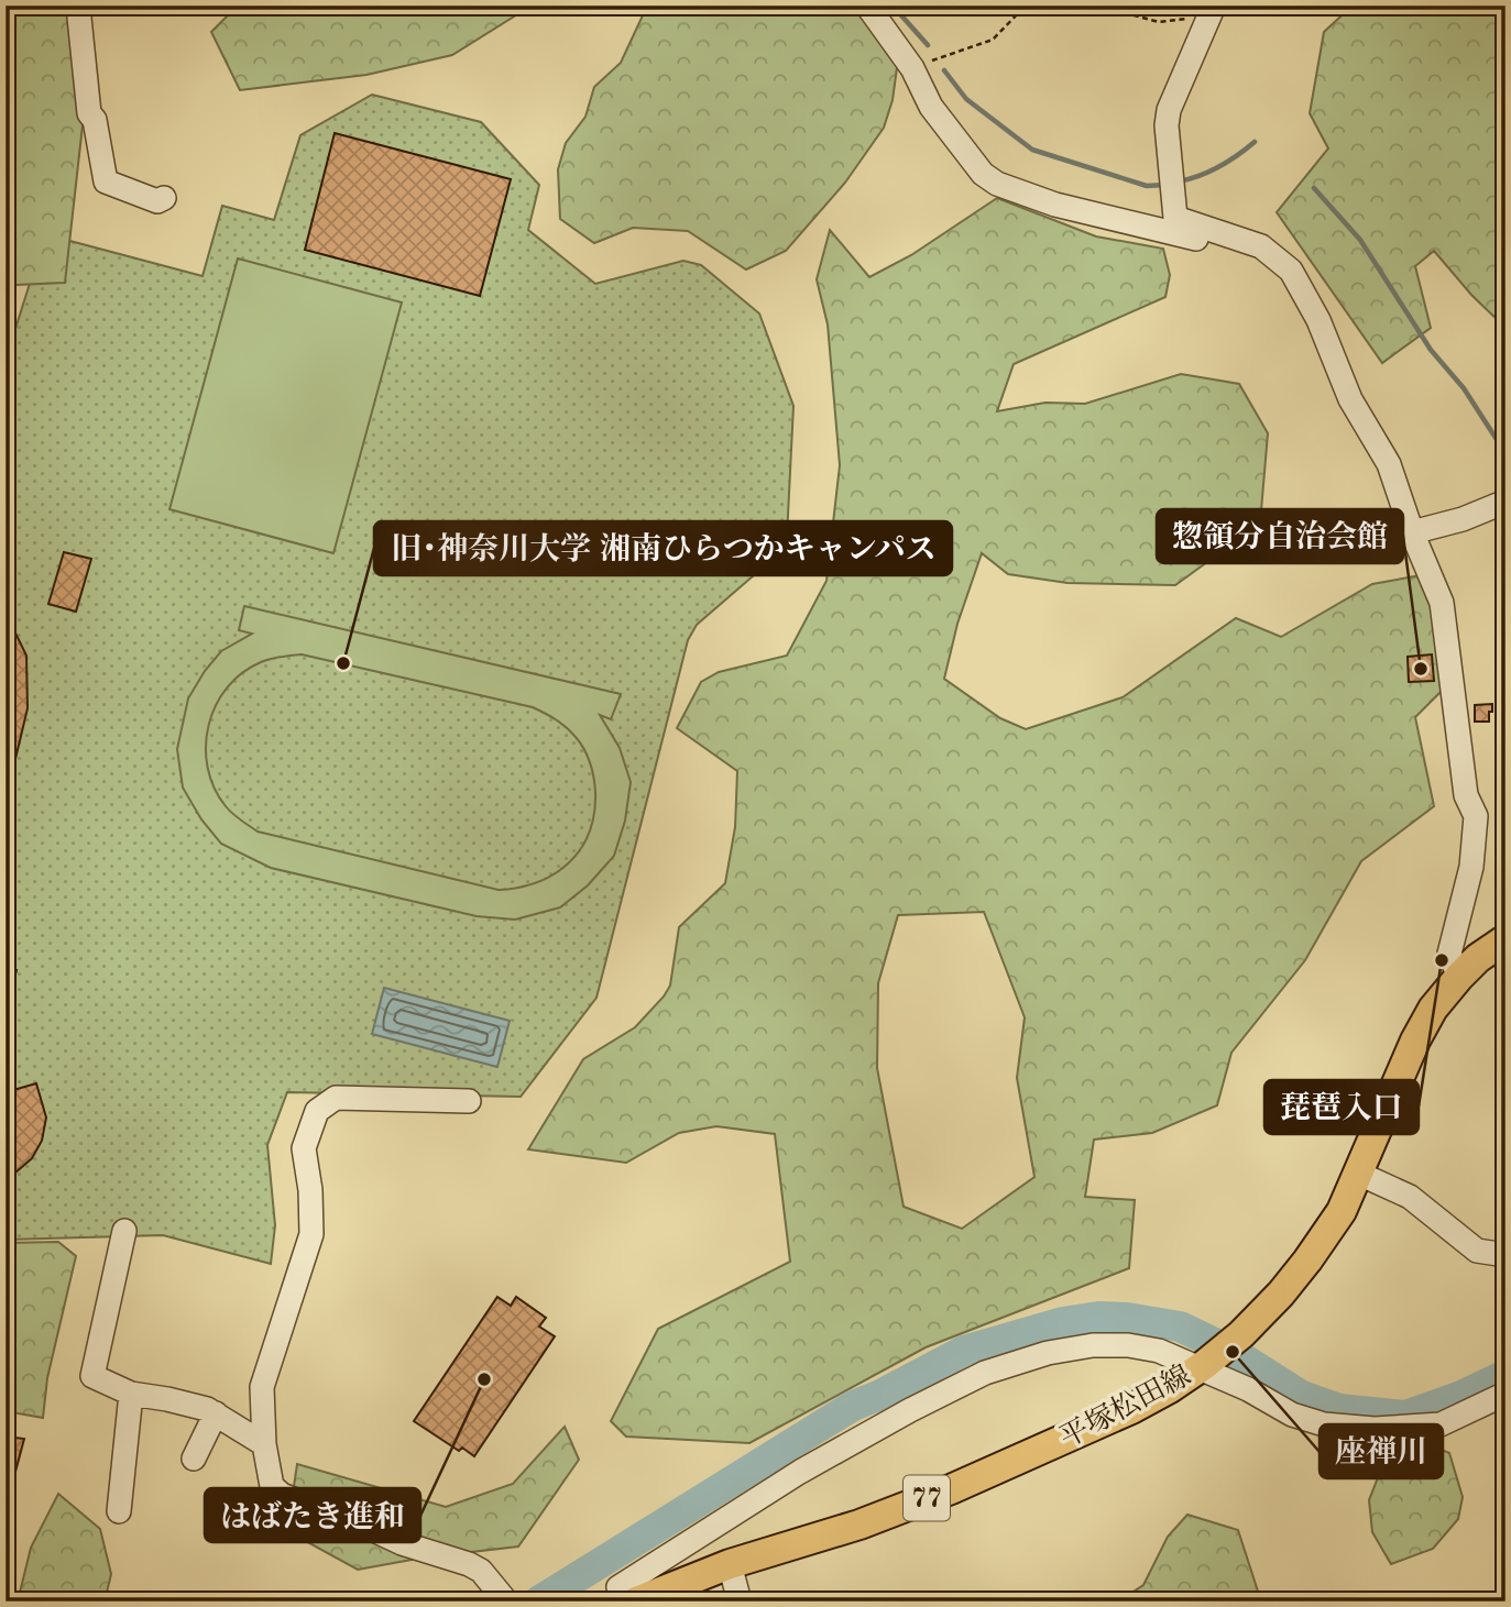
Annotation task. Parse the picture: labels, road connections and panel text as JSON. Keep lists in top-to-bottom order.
{
  "streets": {
    "main road": ["平塚松田線", "77"]
  },
  "places": [
    "旧･神奈川大学 湘南ひらつかキャンパス",
    "惣領分自治会館",
    "琵琶入口",
    "座禅川",
    "はばたき進和"
  ]
}
